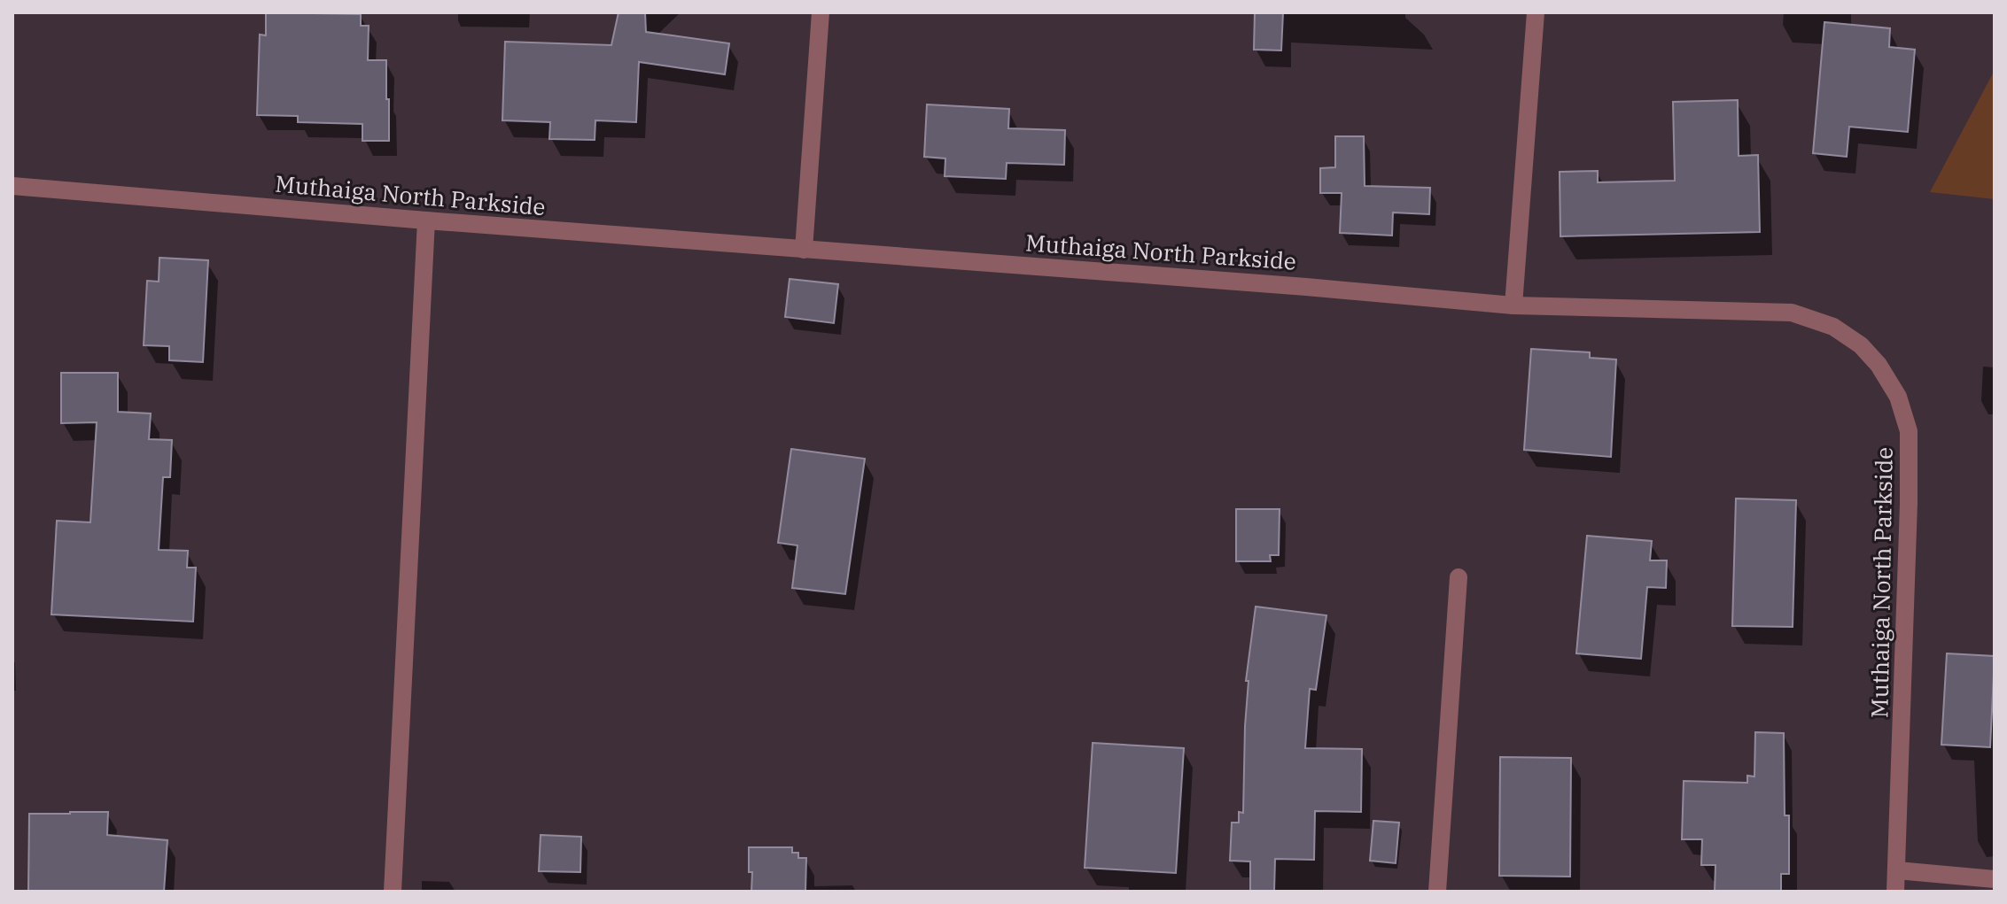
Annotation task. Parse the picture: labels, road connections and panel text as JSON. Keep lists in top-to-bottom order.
{
  "streets": {
    "street": ["Muthaiga North Parkside"]
  }
}
